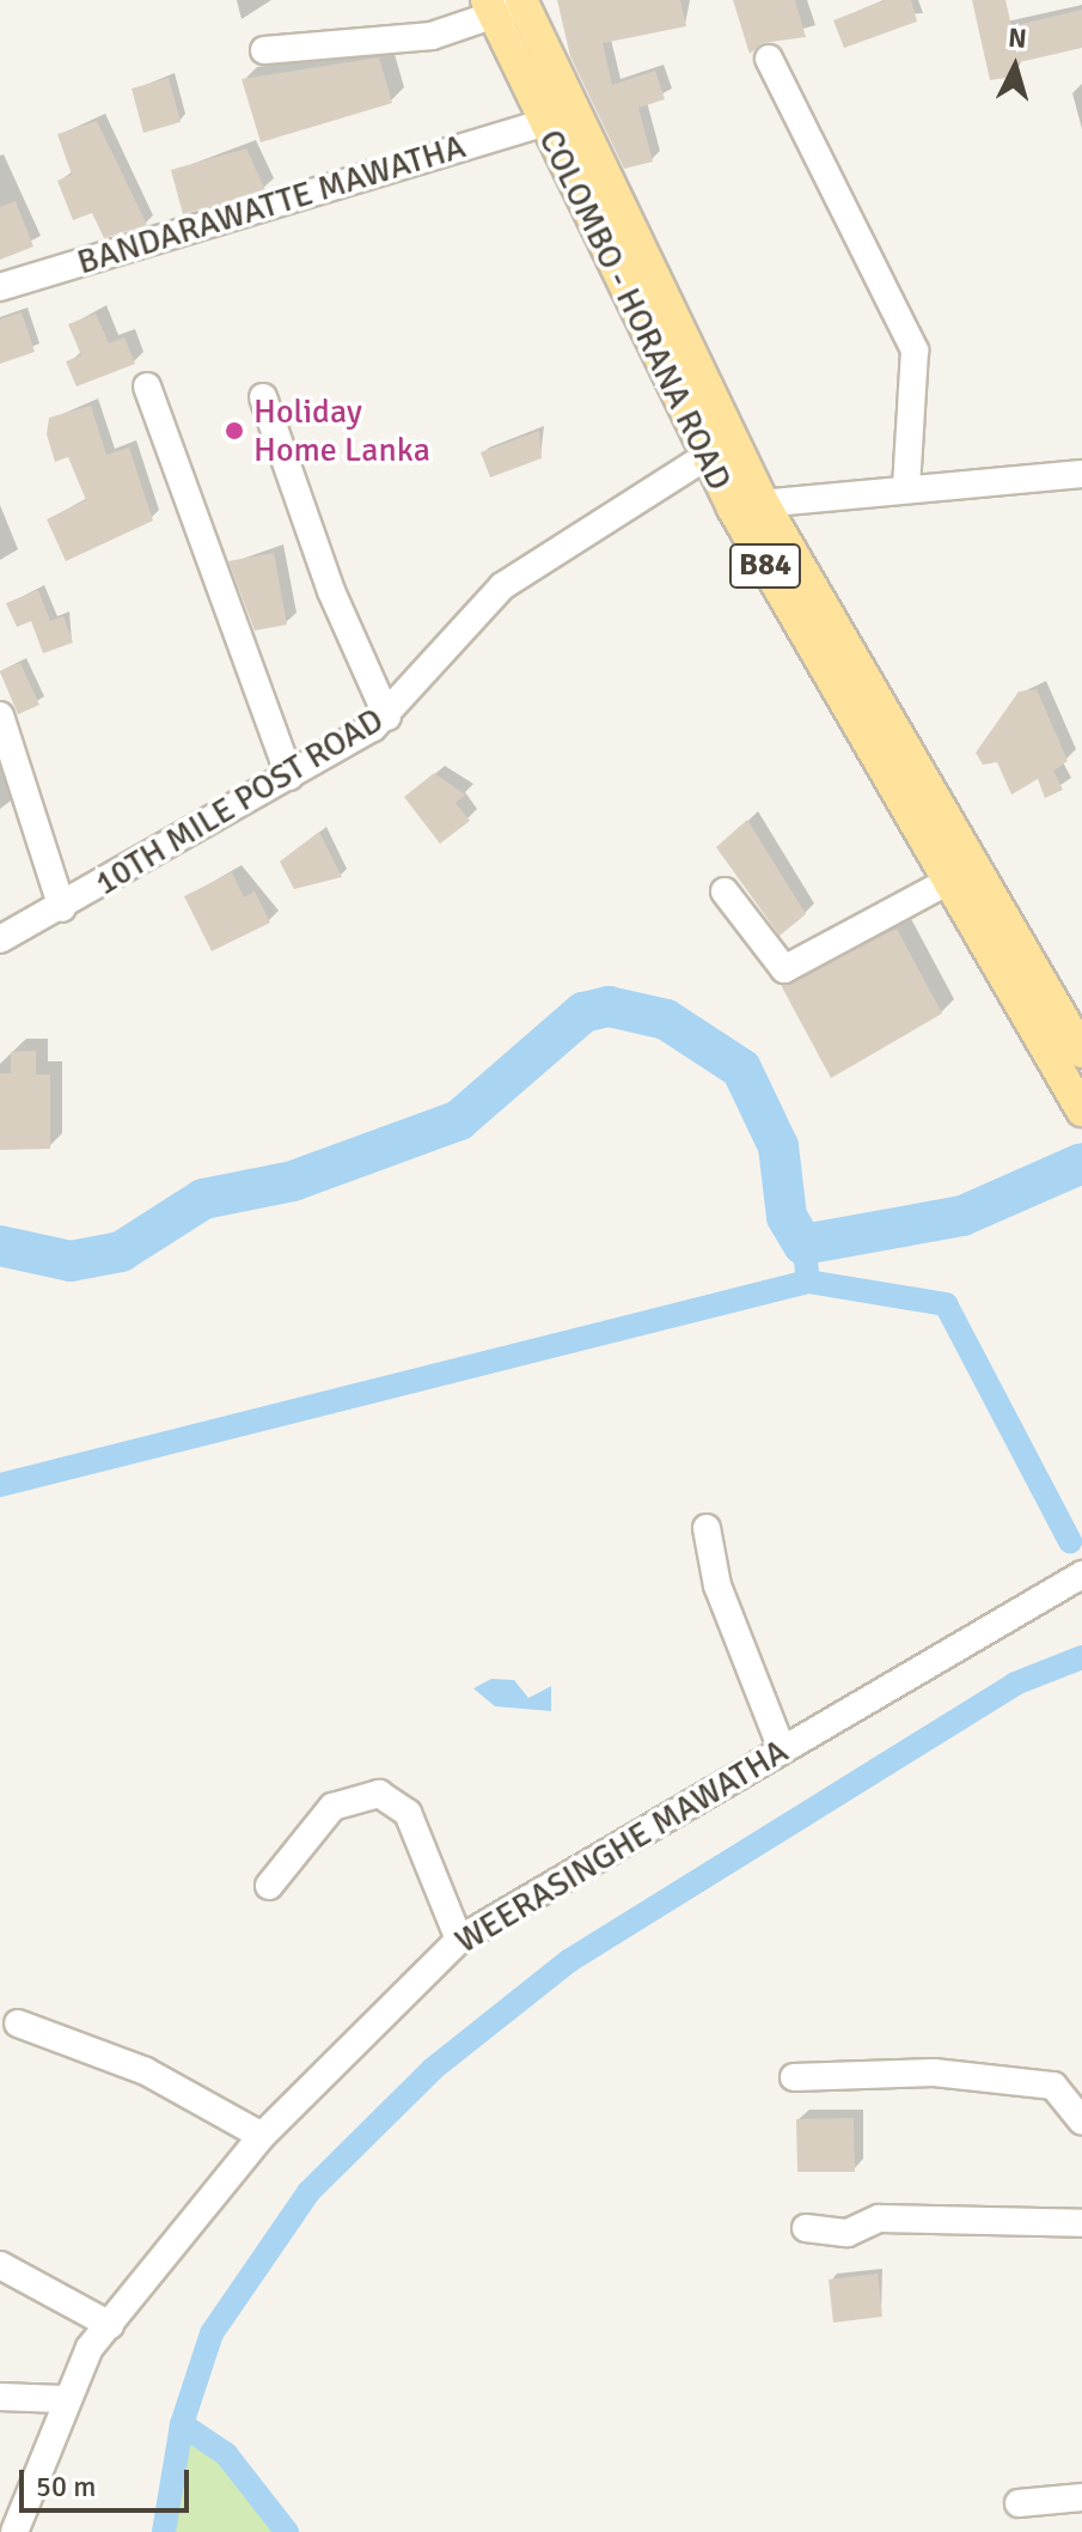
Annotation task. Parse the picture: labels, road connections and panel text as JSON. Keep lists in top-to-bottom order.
{
  "streets": {
    "main road": ["COLOMBO - HORANA ROAD", "B84"],
    "street": ["BANDARAWATTE MAWATHA", "10TH MILE POST ROAD", "WEERASINGHE MAWATHA"]
  },
  "crossings": [
    ["BANDARAWATTE MAWATHA", "COLOMBO - HORANA ROAD"],
    ["COLOMBO - HORANA ROAD", "10TH MILE POST ROAD"]
  ],
  "places": ["Holiday Home Lanka"],
  "scale_bar": "50 m",
  "north": "top"
}
